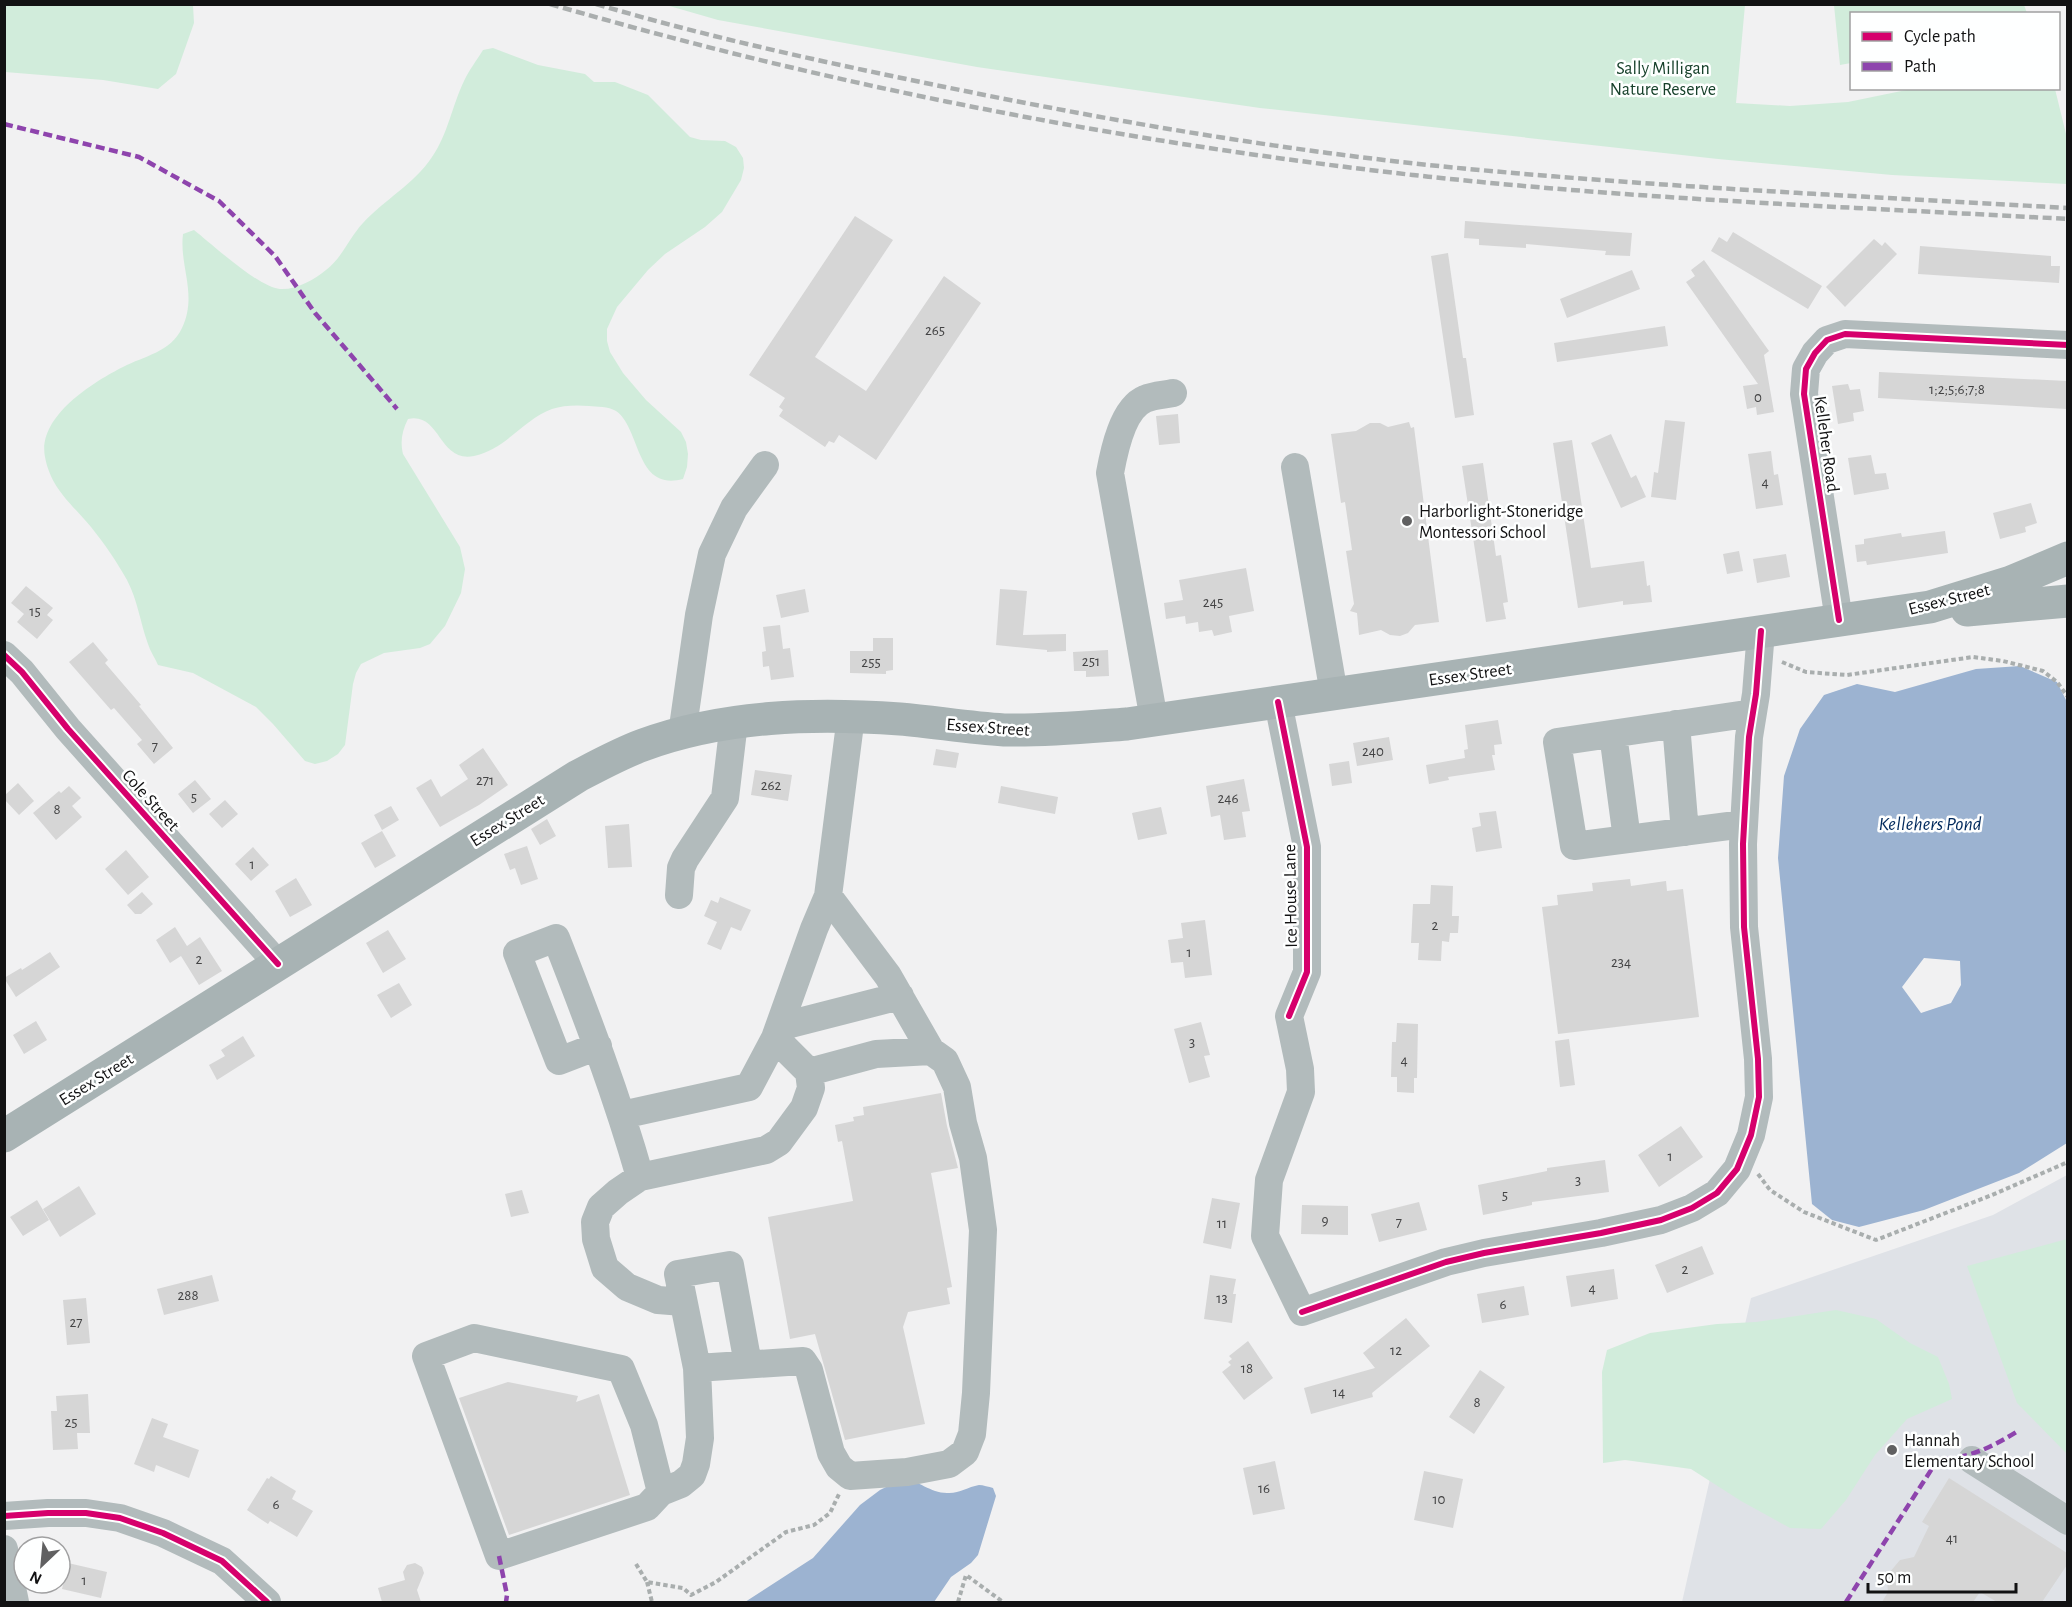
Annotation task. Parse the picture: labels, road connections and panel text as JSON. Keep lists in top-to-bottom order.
{
  "streets": {
    "main road": ["Essex Street"],
    "street": ["Kelleher Road", "Cole Street", "Ice House Lane"]
  },
  "crossings": [
    ["Kelleher Road", "Essex Street"],
    ["Essex Street", "Cole Street"],
    ["Essex Street", "Ice House Lane"]
  ],
  "water": ["Kellehers Pond"],
  "parks": ["Sally Milligan Nature Reserve"],
  "places": ["Harborlight-Stoneridge Montessori School", "Hannah Elementary School"],
  "house_numbers": [
    "265",
    "1;2;5;6;7;8",
    "0",
    "4",
    "245",
    "15",
    "251",
    "255",
    "7",
    "240",
    "271",
    "262",
    "5",
    "246",
    "8",
    "1",
    "2",
    "1",
    "2",
    "234",
    "3",
    "4",
    "1",
    "3",
    "5",
    "9",
    "7",
    "11",
    "2",
    "4",
    "288",
    "13",
    "6",
    "27",
    "12",
    "18",
    "14",
    "8",
    "25",
    "16",
    "10",
    "6",
    "41",
    "1"
  ],
  "legend": ["Cycle path", "Path"],
  "scale_bar": "50 m",
  "north": "bottom left"
}
